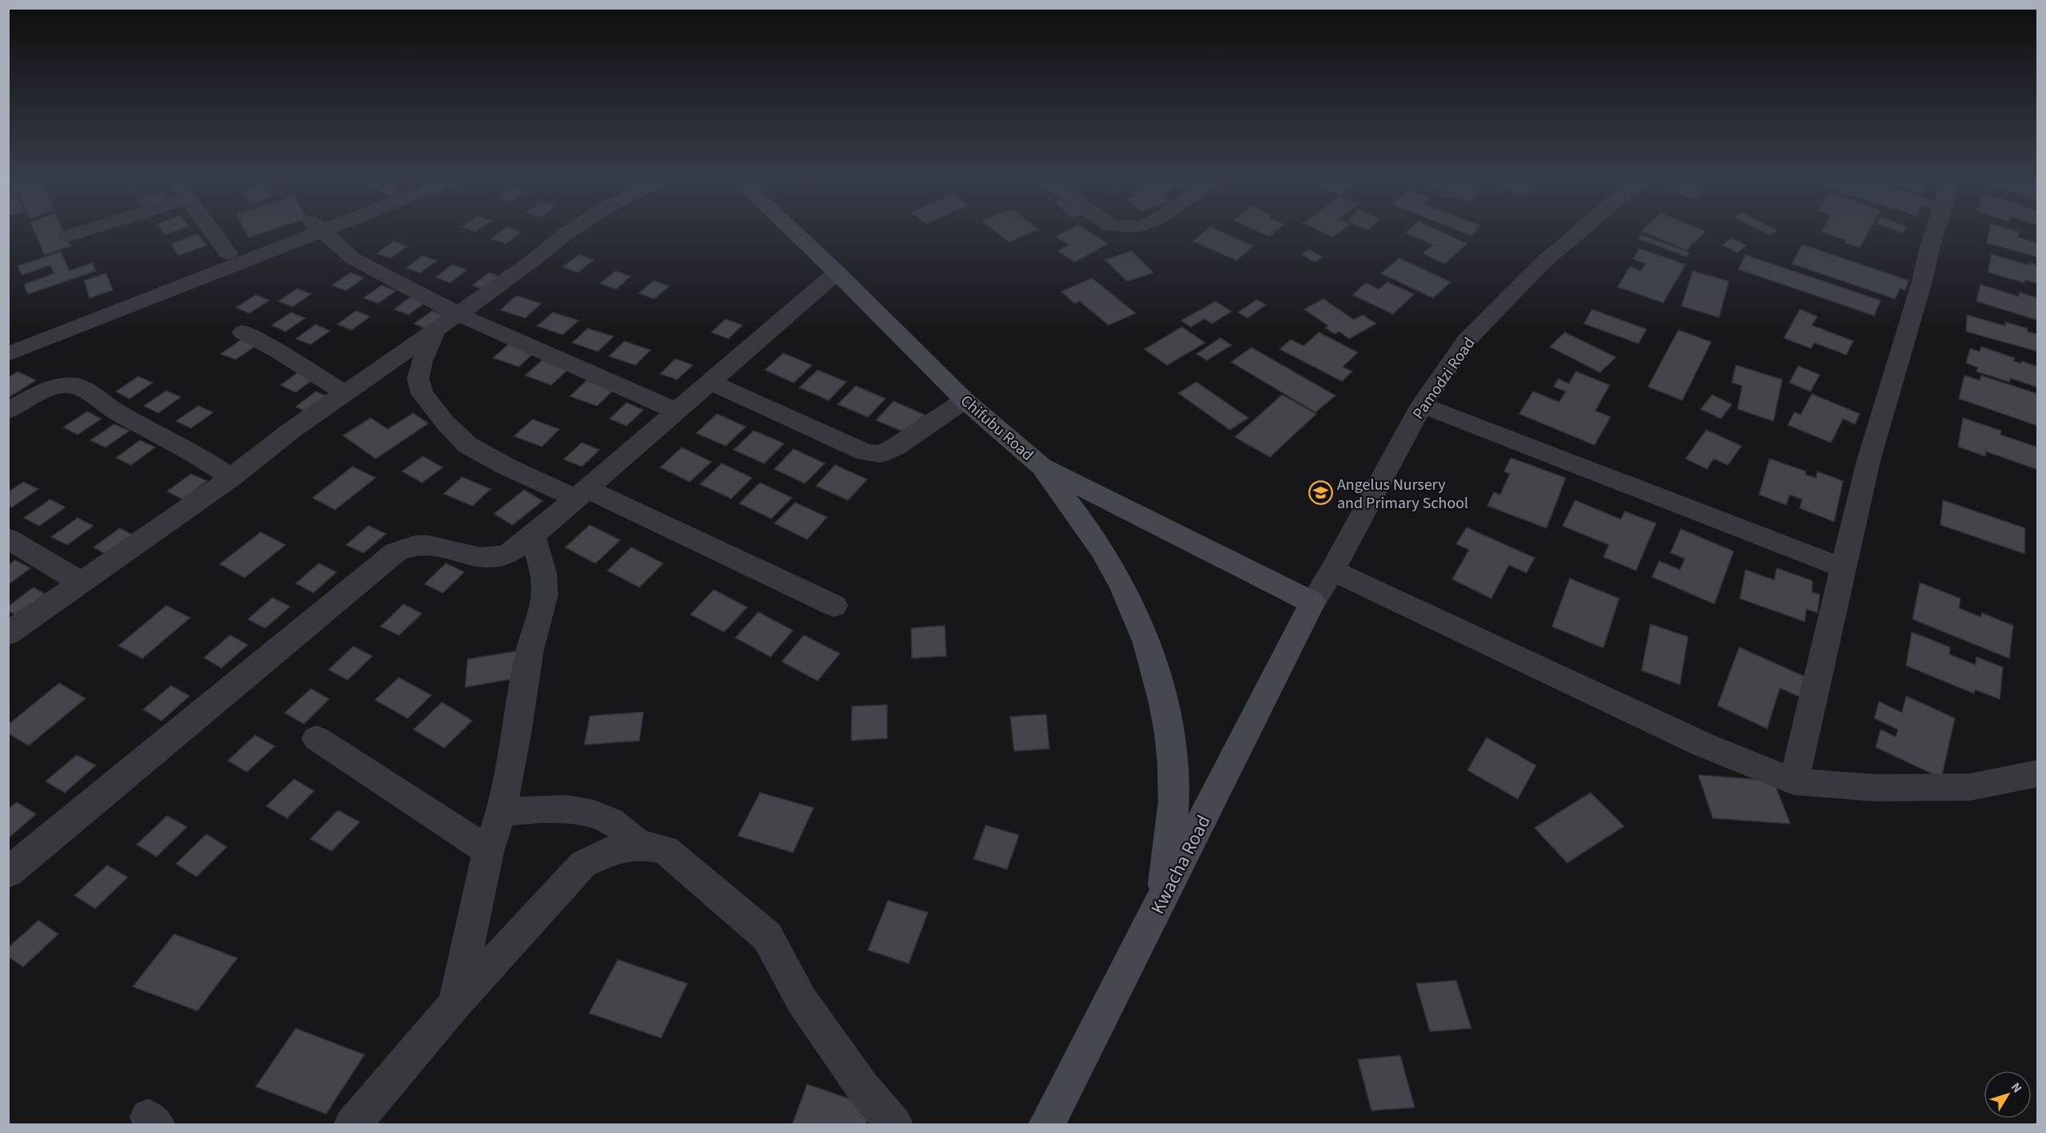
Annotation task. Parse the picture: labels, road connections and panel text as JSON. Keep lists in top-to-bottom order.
{
  "streets": {
    "main road": ["Chifubu Road", "Kwacha Road"],
    "street": ["Pamodzi Road"]
  },
  "crossings": [
    ["Pamodzi Road", "Chifubu Road"],
    ["Pamodzi Road", "Kwacha Road"],
    ["Chifubu Road", "Kwacha Road"]
  ],
  "places": {
    "school or university": ["Angelus Nursery and Primary School"]
  },
  "north": "top right"
}
